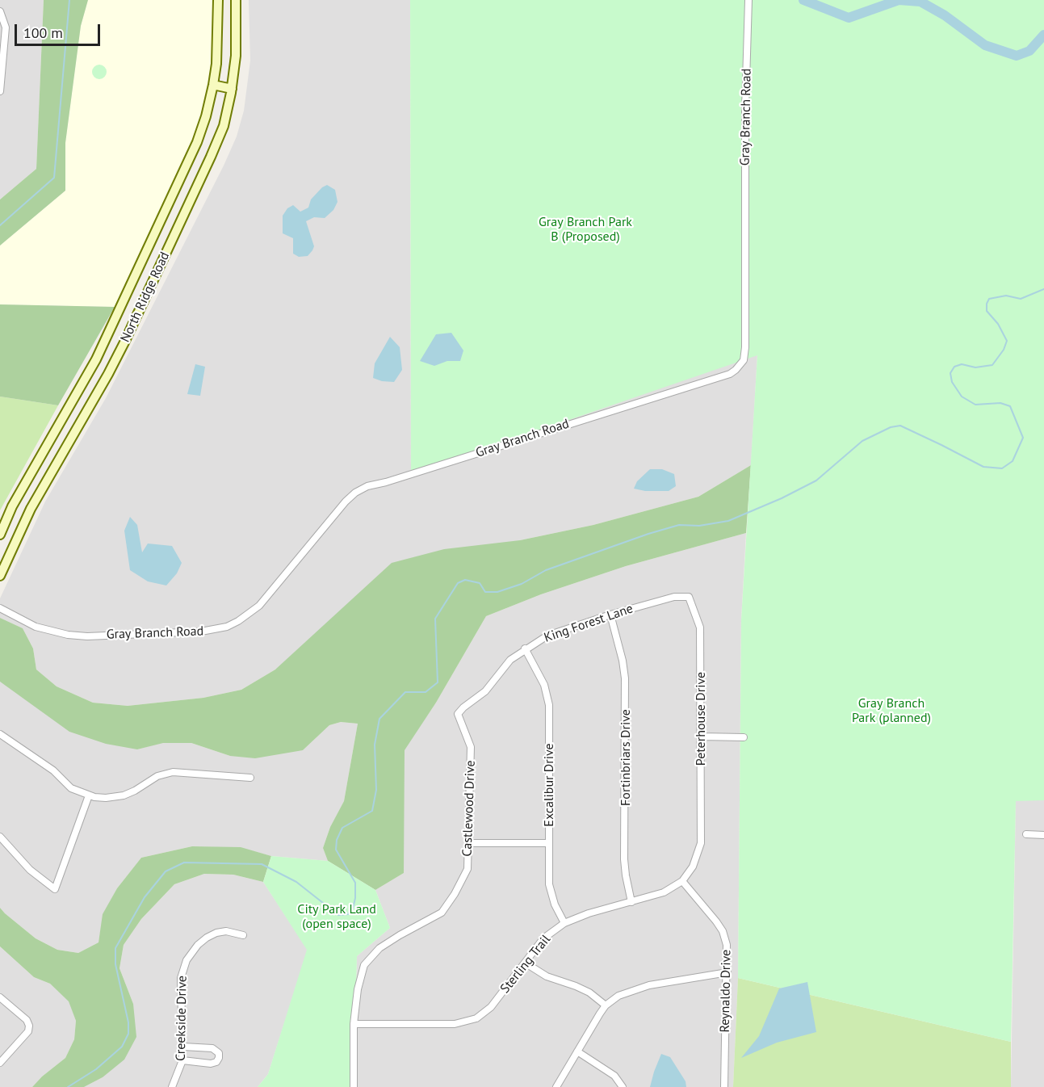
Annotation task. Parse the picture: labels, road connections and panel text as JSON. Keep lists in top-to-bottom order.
{
  "streets": {
    "main road": ["North Ridge Road"],
    "street": [
      "Gray Branch Road",
      "King Forest Lane",
      "Peterhouse Drive",
      "Fortinbriars Drive",
      "Excalibur Drive",
      "Castlewood Drive",
      "Sterling Trail",
      "Reynaldo Drive",
      "Creekside Drive"
    ]
  },
  "crossings": [
    ["King Forest Lane", "Peterhouse Drive"],
    ["King Forest Lane", "Fortinbriars Drive"],
    ["King Forest Lane", "Excalibur Drive"],
    ["King Forest Lane", "Castlewood Drive"],
    ["Peterhouse Drive", "Sterling Trail"],
    ["Fortinbriars Drive", "Sterling Trail"],
    ["Excalibur Drive", "Sterling Trail"],
    ["Castlewood Drive", "Sterling Trail"],
    ["Sterling Trail", "Reynaldo Drive"]
  ],
  "parks": ["Gray Branch Park B (Proposed)", "Gray Branch Park (planned)", "City Park Land (open space)"],
  "scale_bar": "100 m"
}
